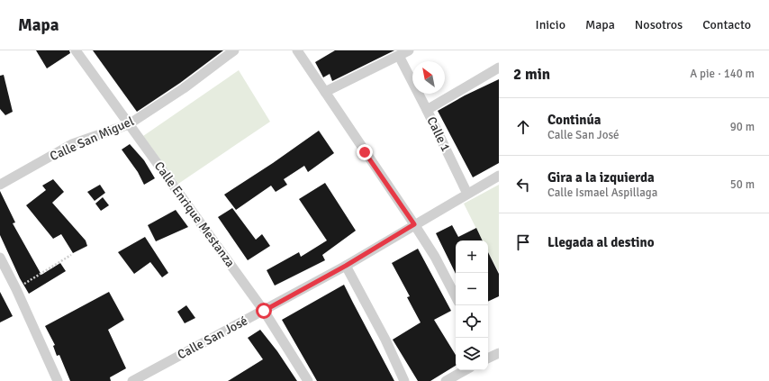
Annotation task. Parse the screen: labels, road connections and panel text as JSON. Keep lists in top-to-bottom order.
{
  "streets": {
    "street": [
      "Calle 1",
      "Calle San Miguel",
      "Calle Enrique Mestanza",
      "Calle San José"
    ]
  },
  "crossings": [
    ["Calle 1", "Calle San José"],
    ["Calle San Miguel", "Calle Enrique Mestanza"],
    ["Calle Enrique Mestanza", "Calle San José"]
  ],
  "north": "top left",
  "page": {
    "header": "Mapa",
    "nav": [
      "Inicio",
      "Mapa",
      "Nosotros",
      "Contacto"
    ],
    "heading": ["2 min", "A pie · 140 m"],
    "list": [
      ["Continúa", "Calle San José", "90 m"],
      ["Gira a la izquierda", "Calle Ismael Aspillaga", "50 m"],
      "Llegada al destino"
    ],
    "map_buttons": ["+", "−"]
  }
}
